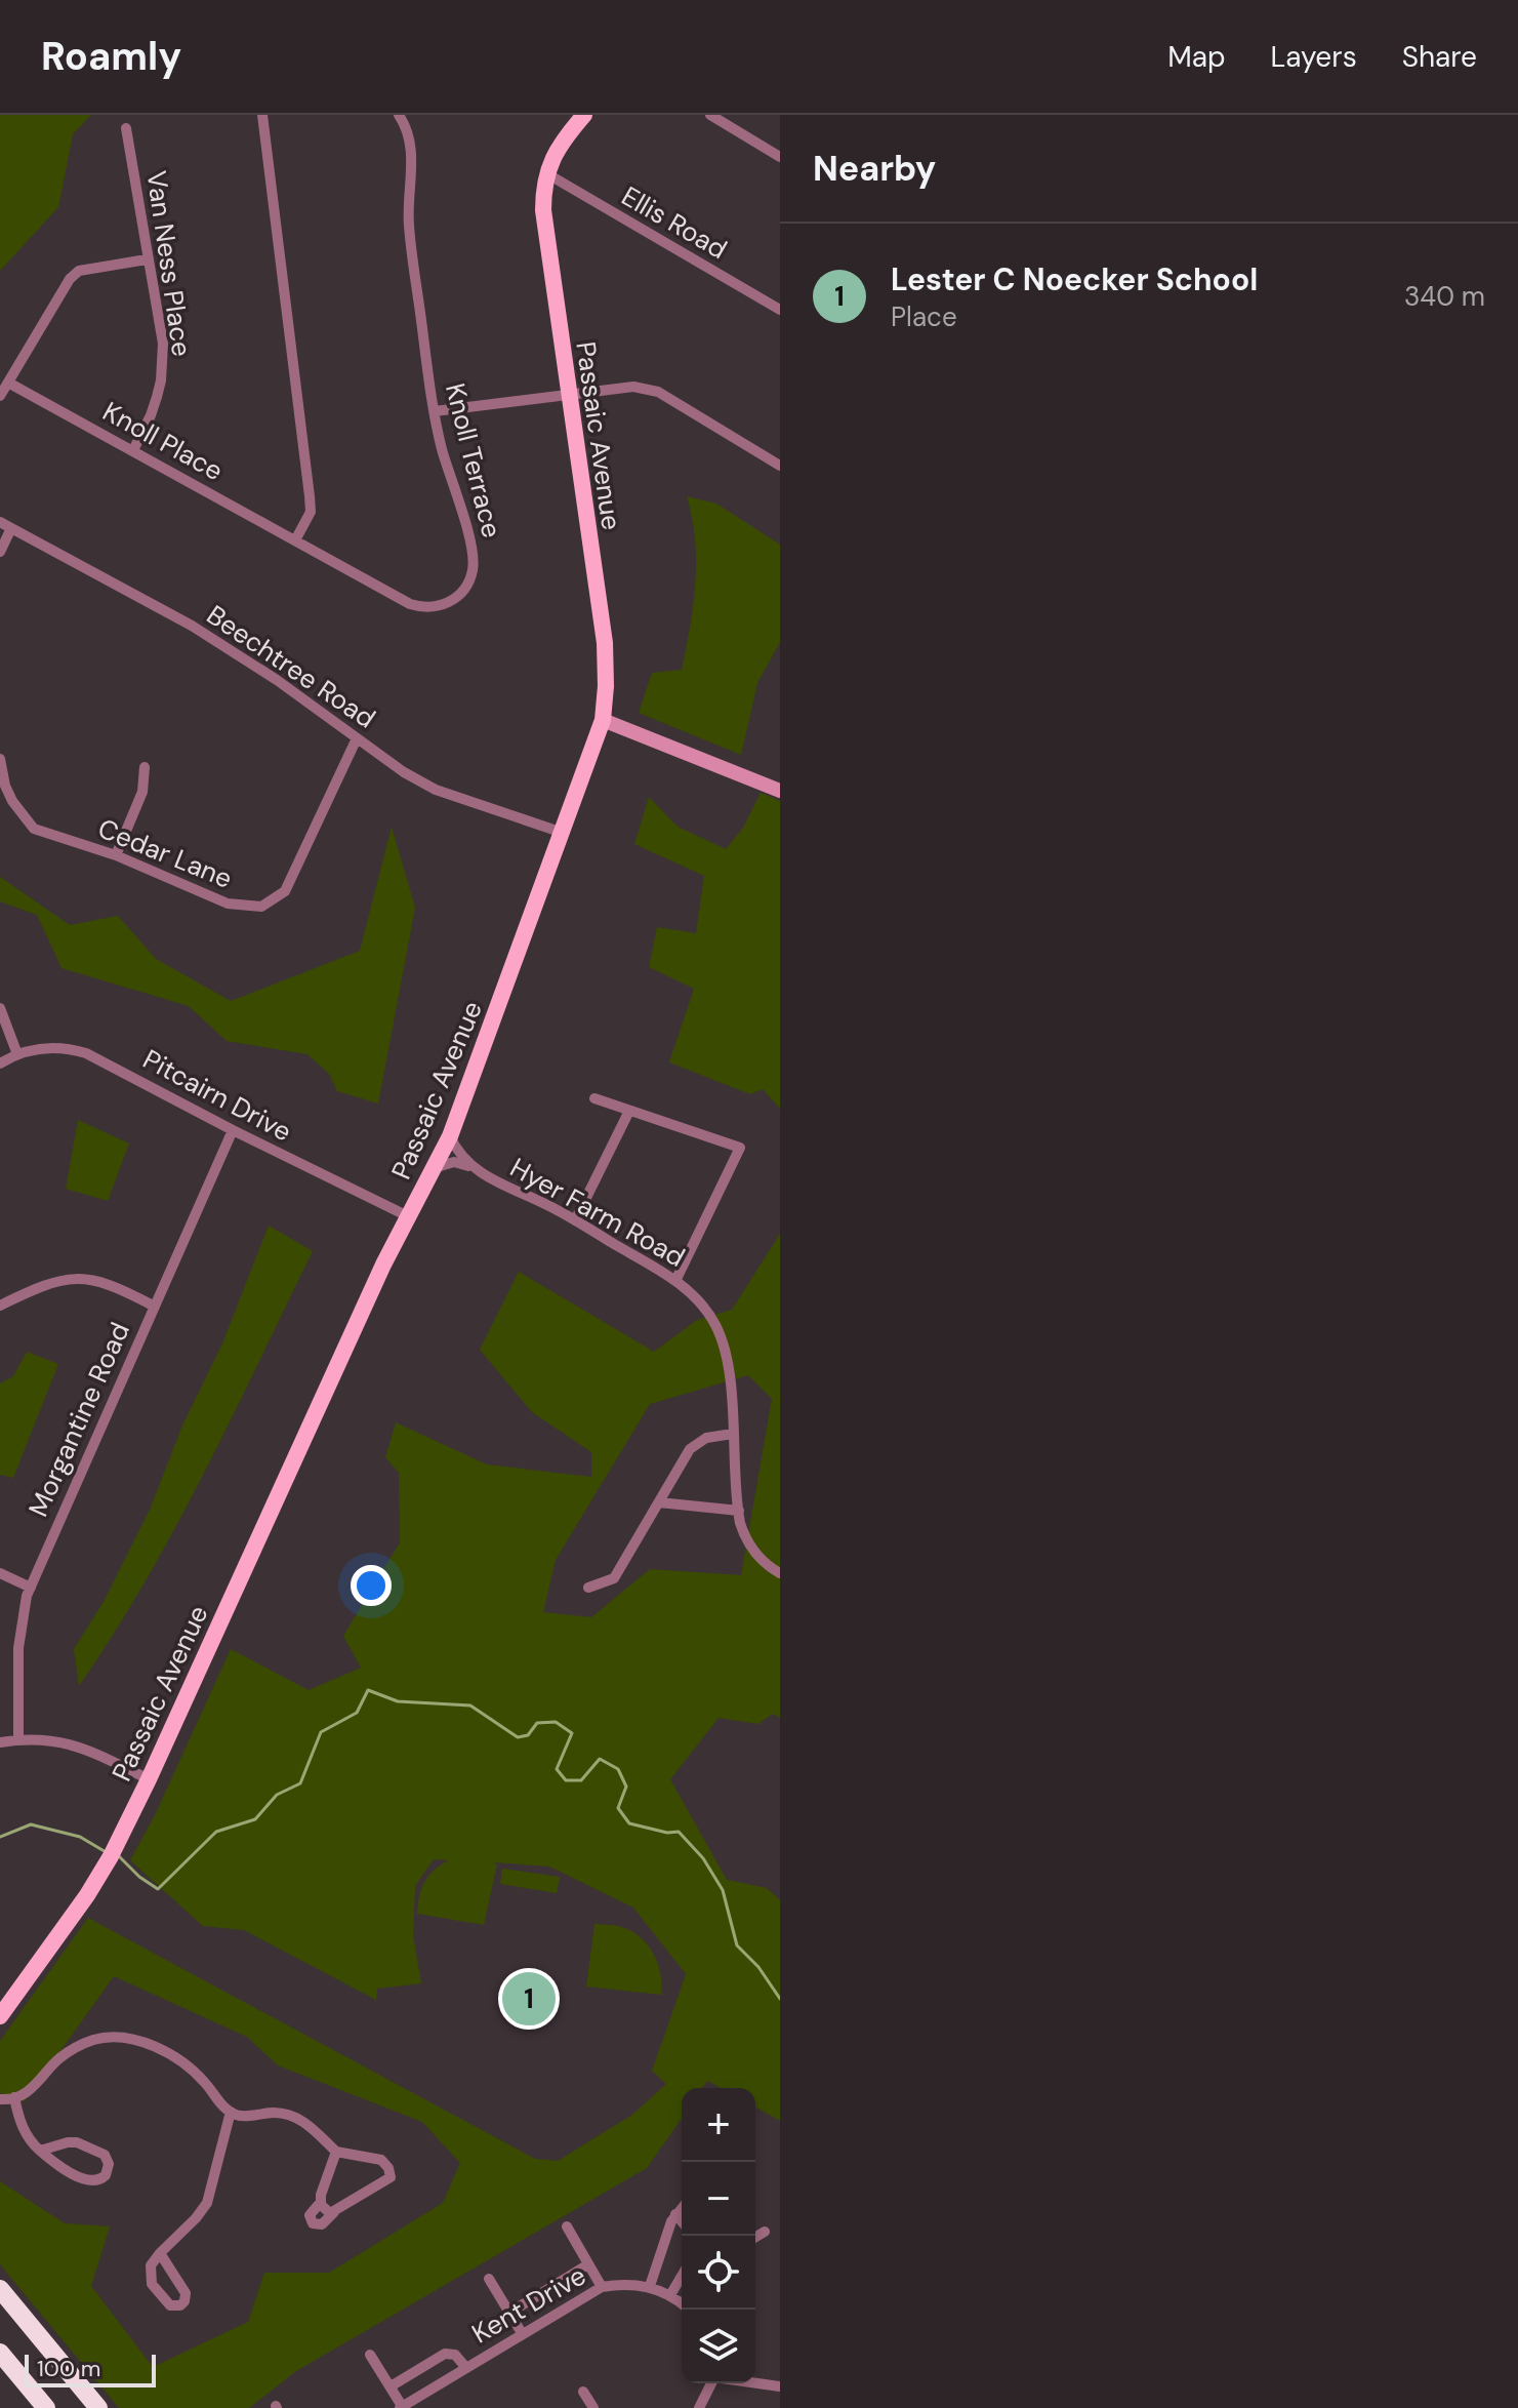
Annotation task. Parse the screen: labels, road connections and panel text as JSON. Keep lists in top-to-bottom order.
{
  "streets": {
    "main road": ["Passaic Avenue"],
    "street": [
      "Ellis Road",
      "Van Ness Place",
      "Knoll Place",
      "Knoll Terrace",
      "Beechtree Road",
      "Cedar Lane",
      "Pitcairn Drive",
      "Hyer Farm Road",
      "Morgantine Road",
      "Kent Drive"
    ]
  },
  "crossings": [
    ["Ellis Road", "Passaic Avenue"],
    ["Van Ness Place", "Knoll Place"],
    ["Passaic Avenue", "Beechtree Road"],
    ["Passaic Avenue", "Pitcairn Drive"],
    ["Passaic Avenue", "Hyer Farm Road"],
    ["Knoll Place", "Knoll Terrace"],
    ["Beechtree Road", "Cedar Lane"],
    ["Pitcairn Drive", "Morgantine Road"]
  ],
  "scale_bar": "100 m",
  "page": {
    "header": "Roamly",
    "nav": ["Map", "Layers", "Share"],
    "heading": "Nearby",
    "list": [
      {
        "mark": "1",
        "name": "Lester C Noecker School",
        "note": "Place",
        "value": "340 m"
      }
    ],
    "pins": "1",
    "map_buttons": ["+", "−"],
    "scale": "100 m"
  }
}
